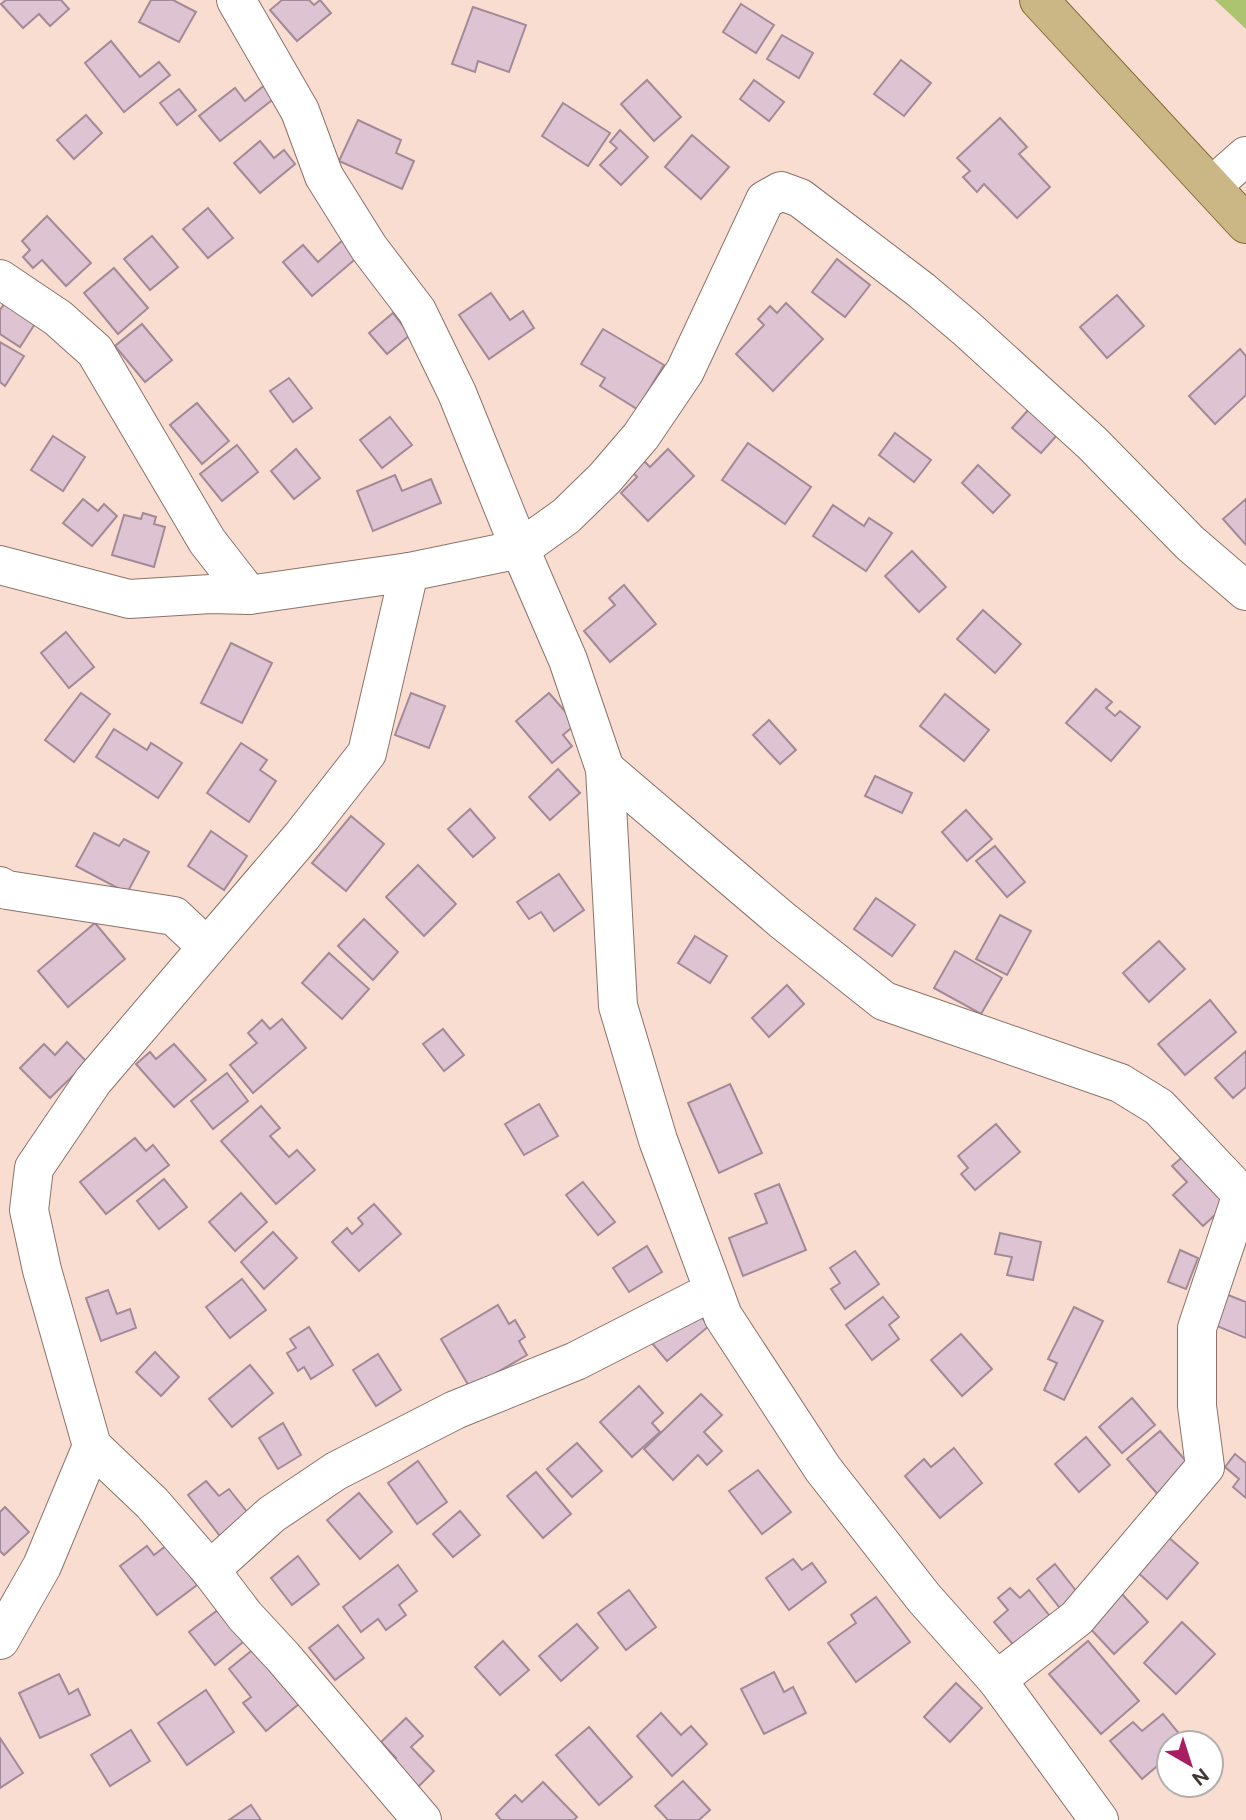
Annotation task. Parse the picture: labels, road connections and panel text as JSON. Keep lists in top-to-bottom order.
{
  "north": "bottom right"
}
